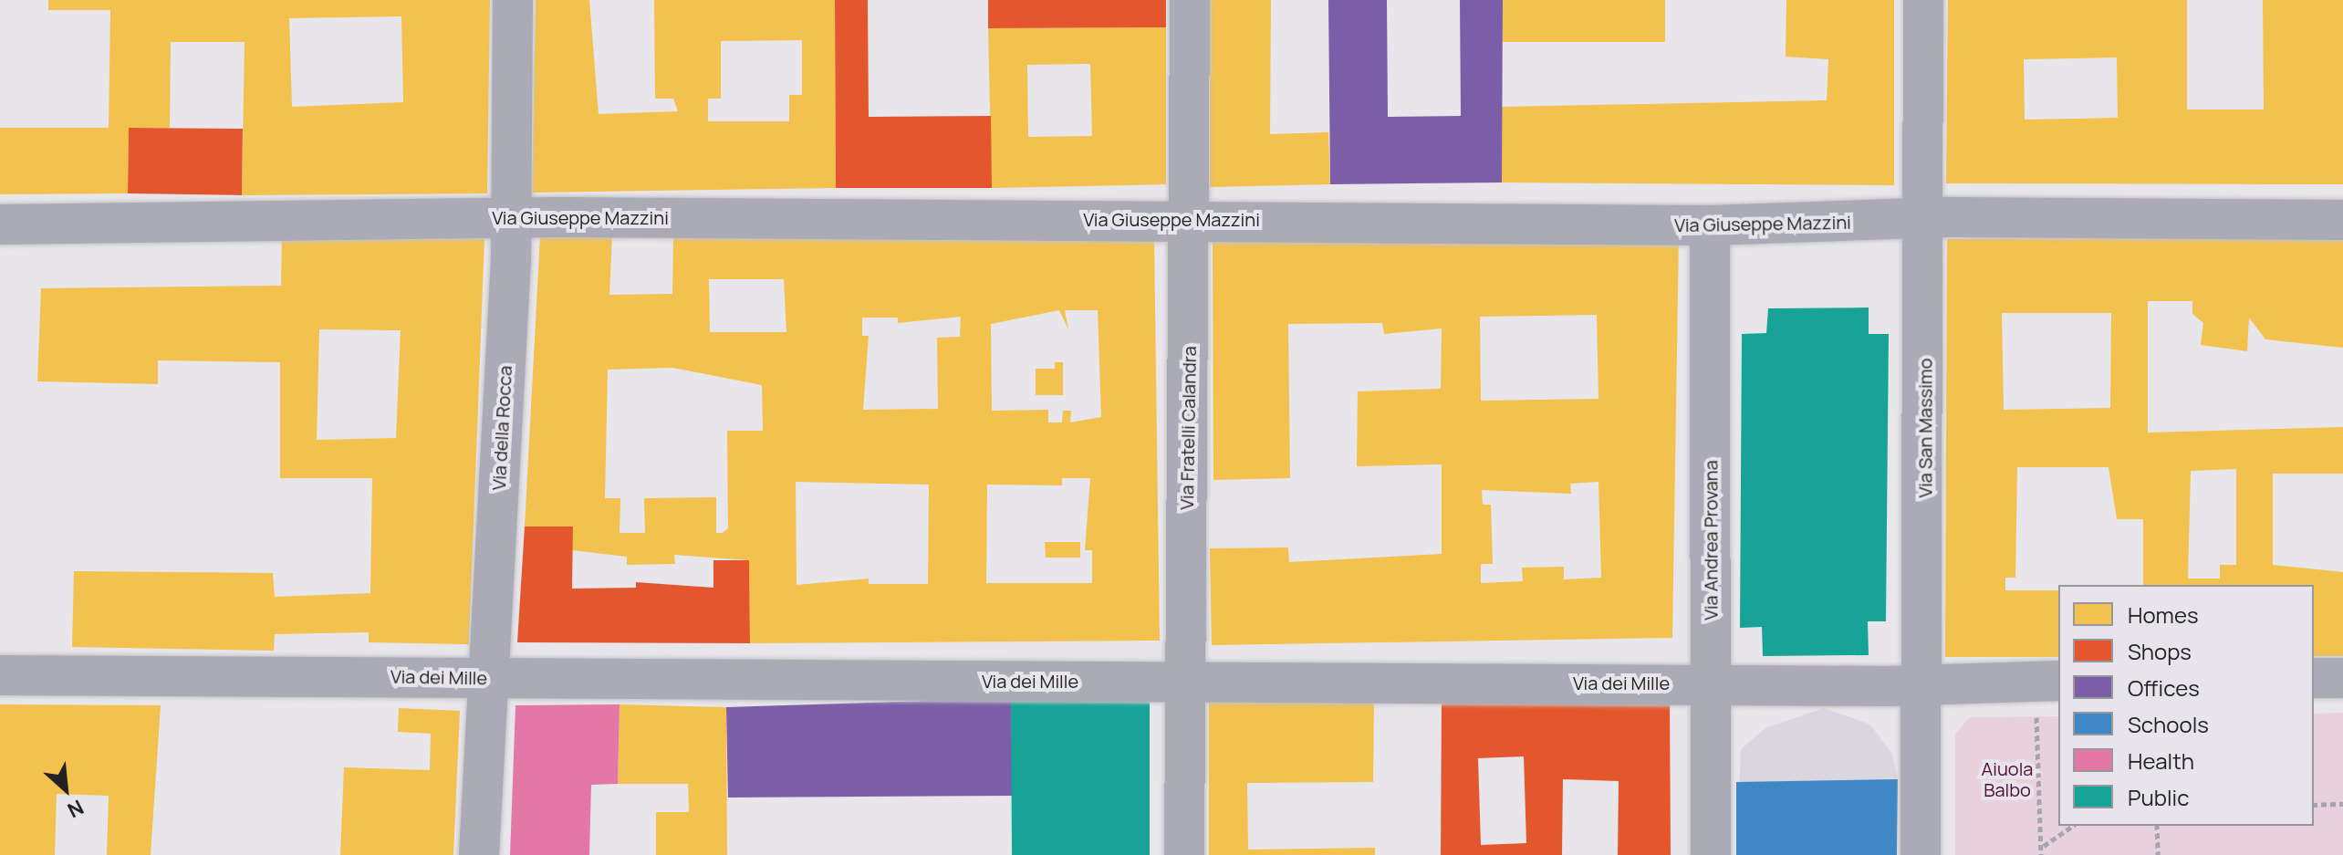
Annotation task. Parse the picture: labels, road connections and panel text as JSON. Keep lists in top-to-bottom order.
{
  "streets": {
    "street": [
      "Via Giuseppe Mazzini",
      "Via della Rocca",
      "Via Fratelli Calandra",
      "Via San Massimo",
      "Via Andrea Provana",
      "Via dei Mille"
    ]
  },
  "crossings": [
    ["Via Giuseppe Mazzini", "Via della Rocca"],
    ["Via Giuseppe Mazzini", "Via Fratelli Calandra"],
    ["Via Giuseppe Mazzini", "Via San Massimo"],
    ["Via Giuseppe Mazzini", "Via Andrea Provana"],
    ["Via della Rocca", "Via dei Mille"],
    ["Via Fratelli Calandra", "Via dei Mille"],
    ["Via San Massimo", "Via dei Mille"],
    ["Via Andrea Provana", "Via dei Mille"]
  ],
  "parks": ["Aiuola Balbo"],
  "legend": [
    "Homes",
    "Shops",
    "Offices",
    "Schools",
    "Health",
    "Public"
  ],
  "north": "bottom right"
}
